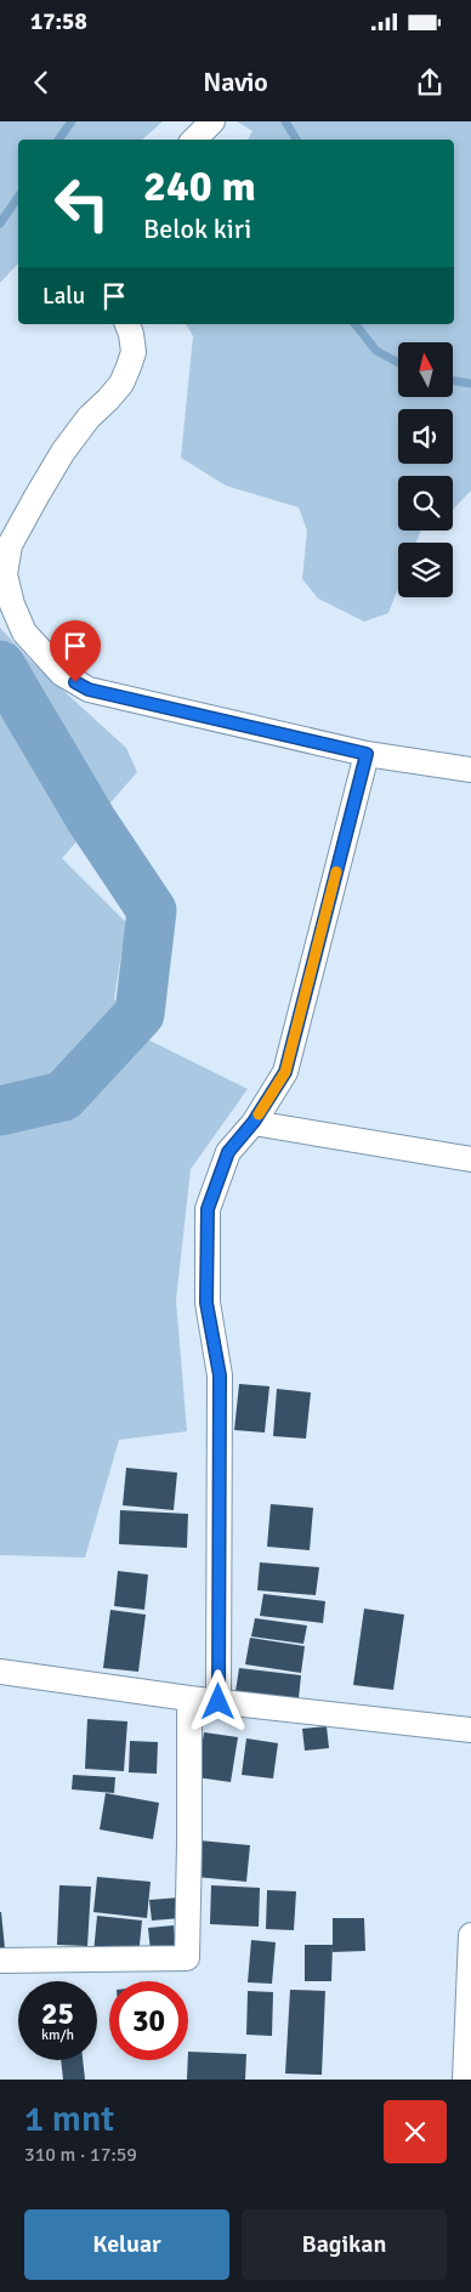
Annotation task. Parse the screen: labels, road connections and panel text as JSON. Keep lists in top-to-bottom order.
{
  "north": "top",
  "page": {
    "status": "17:58",
    "header": "Navio",
    "turn": ["240 m", "Belok kiri"],
    "then": "Lalu",
    "speed": "25 km/h",
    "limit": "30",
    "heading": ["1 mnt", "310 m · 17:59"],
    "buttons": ["Keluar", "Bagikan"]
  }
}
